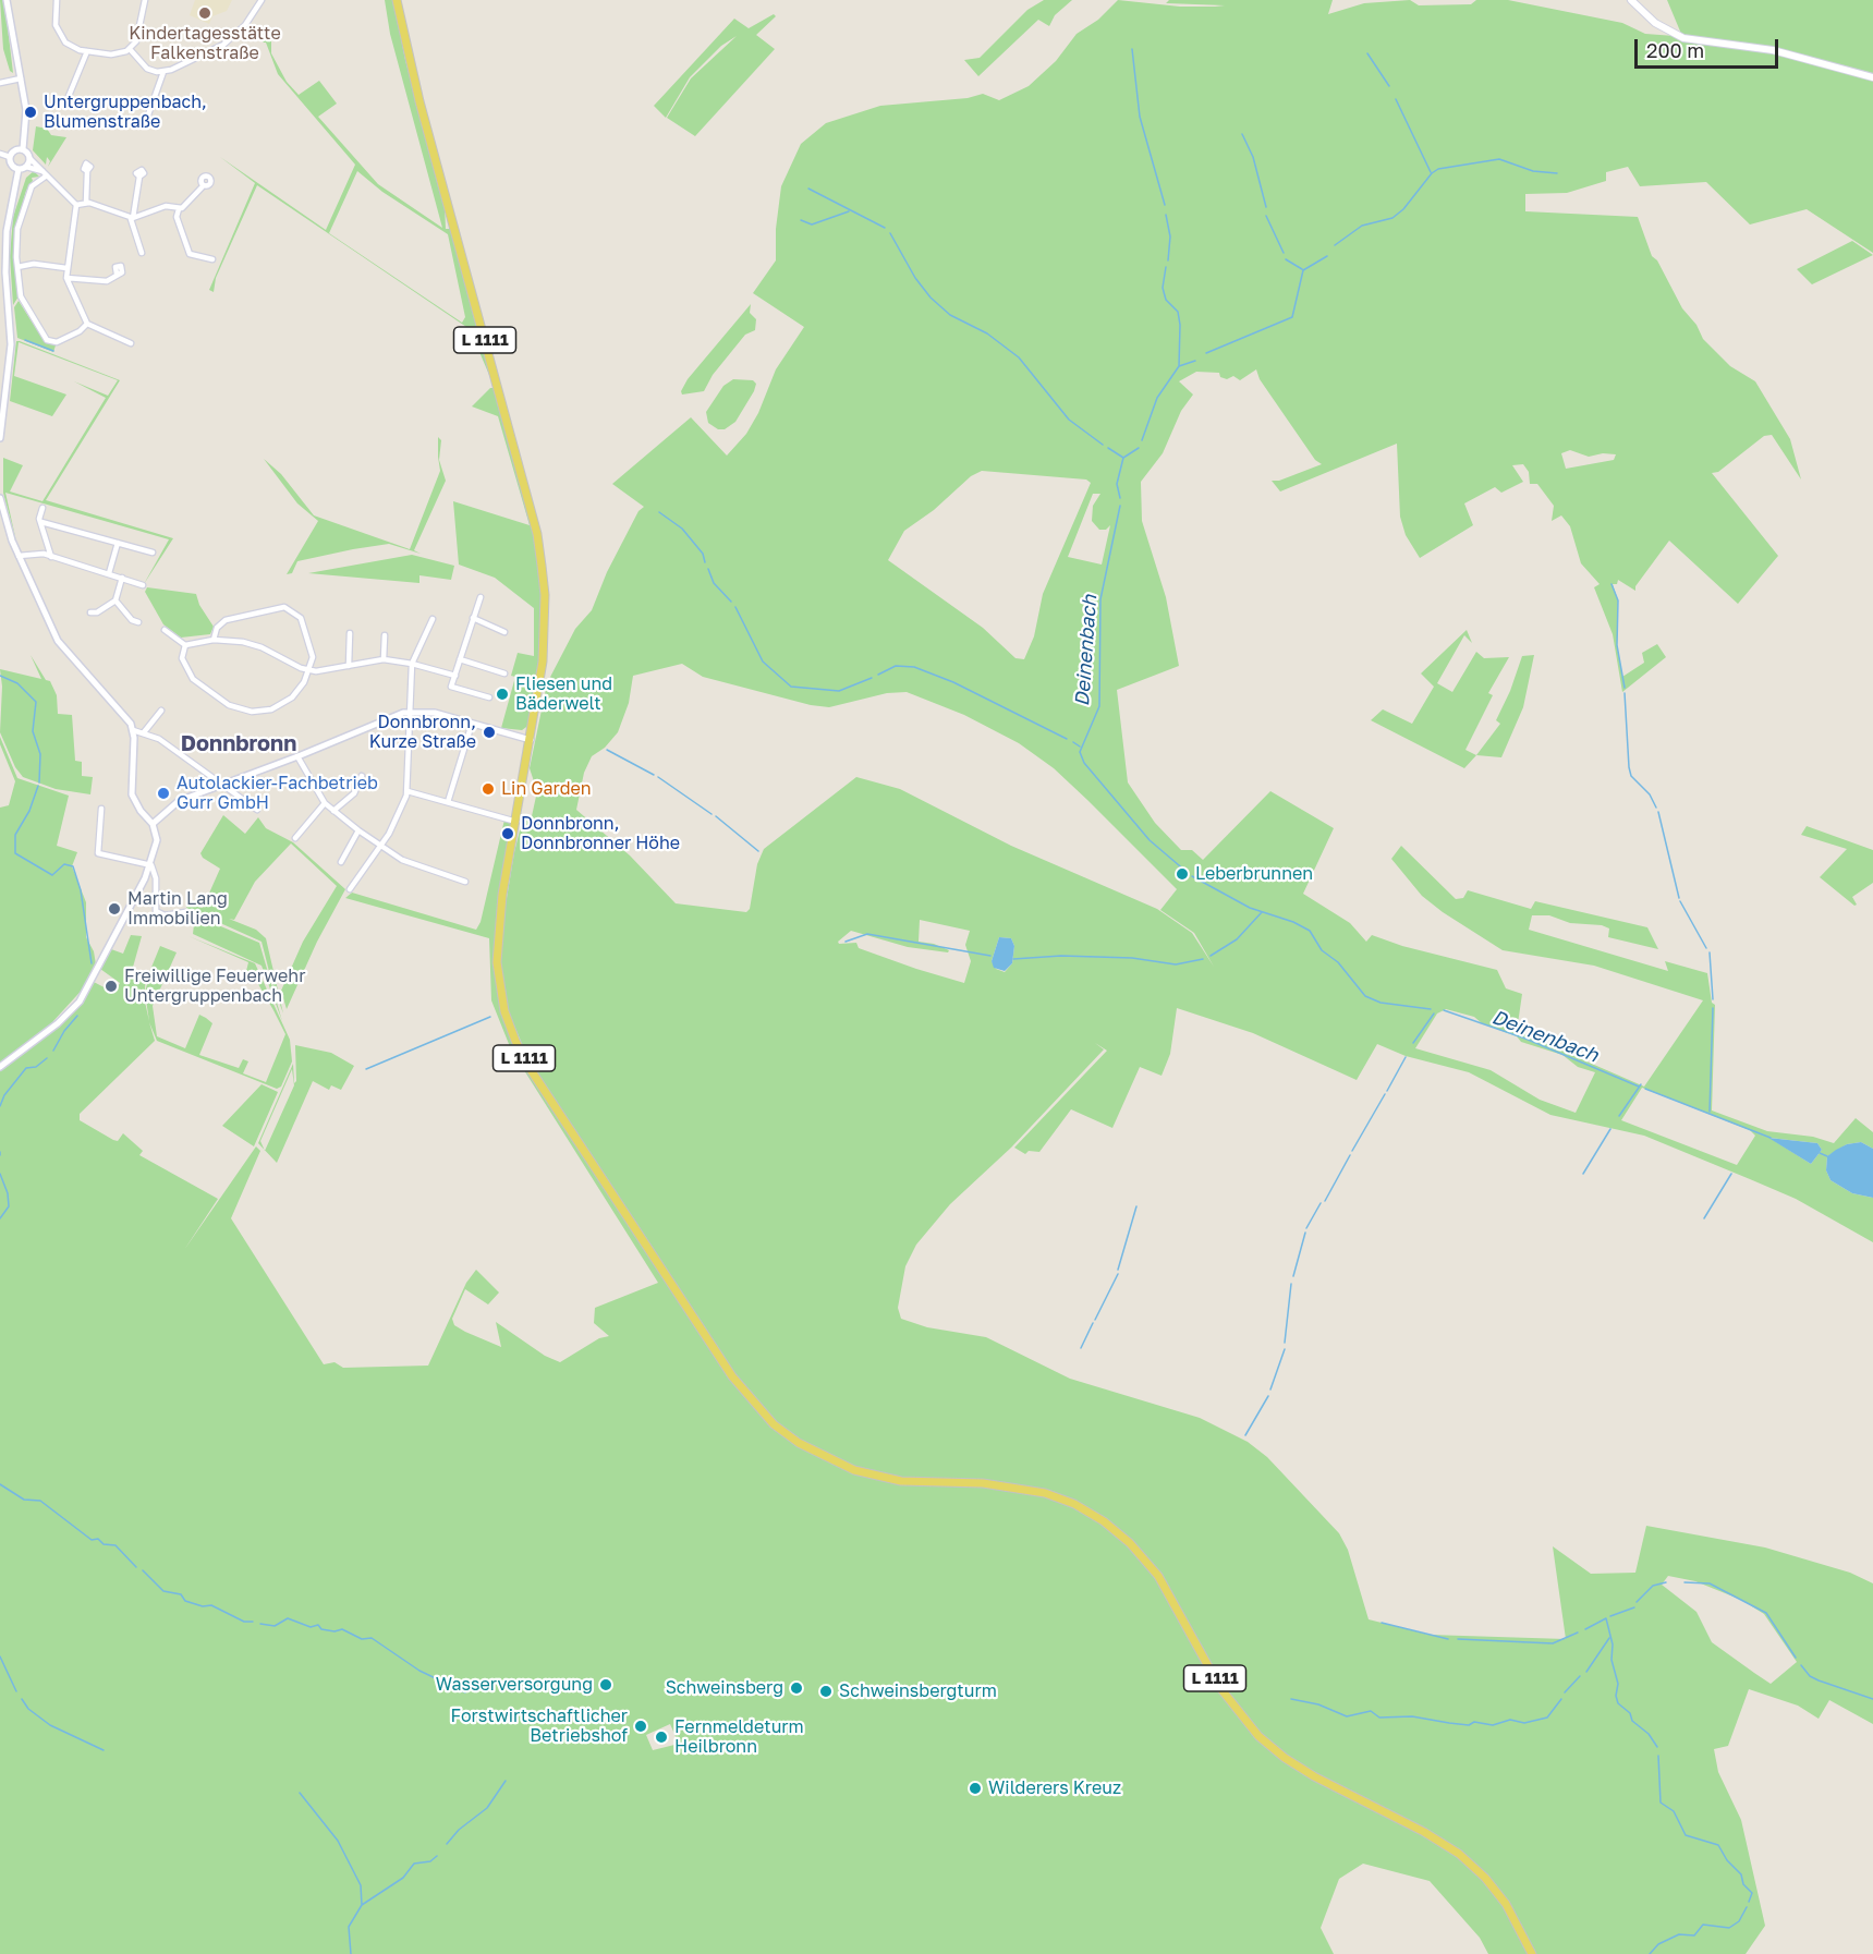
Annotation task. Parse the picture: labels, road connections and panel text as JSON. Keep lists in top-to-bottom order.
{
  "streets": {
    "main road": ["L 1111"]
  },
  "districts": ["Donnbronn"],
  "water": ["Deinenbach"],
  "places": [
    "Kindertagesstätte Falkenstraße",
    "Untergruppenbach, Blumenstraße",
    "Fliesen und Bäderwelt",
    "Donnbronn, Kurze Straße",
    "Lin Garden",
    "Autolackier-Fachbetrieb Gurr GmbH",
    "Donnbronn, Donnbronner Höhe",
    "Leberbrunnen",
    "Martin Lang Immobilien",
    "Freiwillige Feuerwehr Untergruppenbach",
    "Wasserversorgung",
    "Schweinsberg",
    "Schweinsbergturm",
    "Forstwirtschaftlicher Betriebshof",
    "Fernmeldeturm Heilbronn",
    "Wilderers Kreuz"
  ],
  "scale_bar": "200 m"
}
